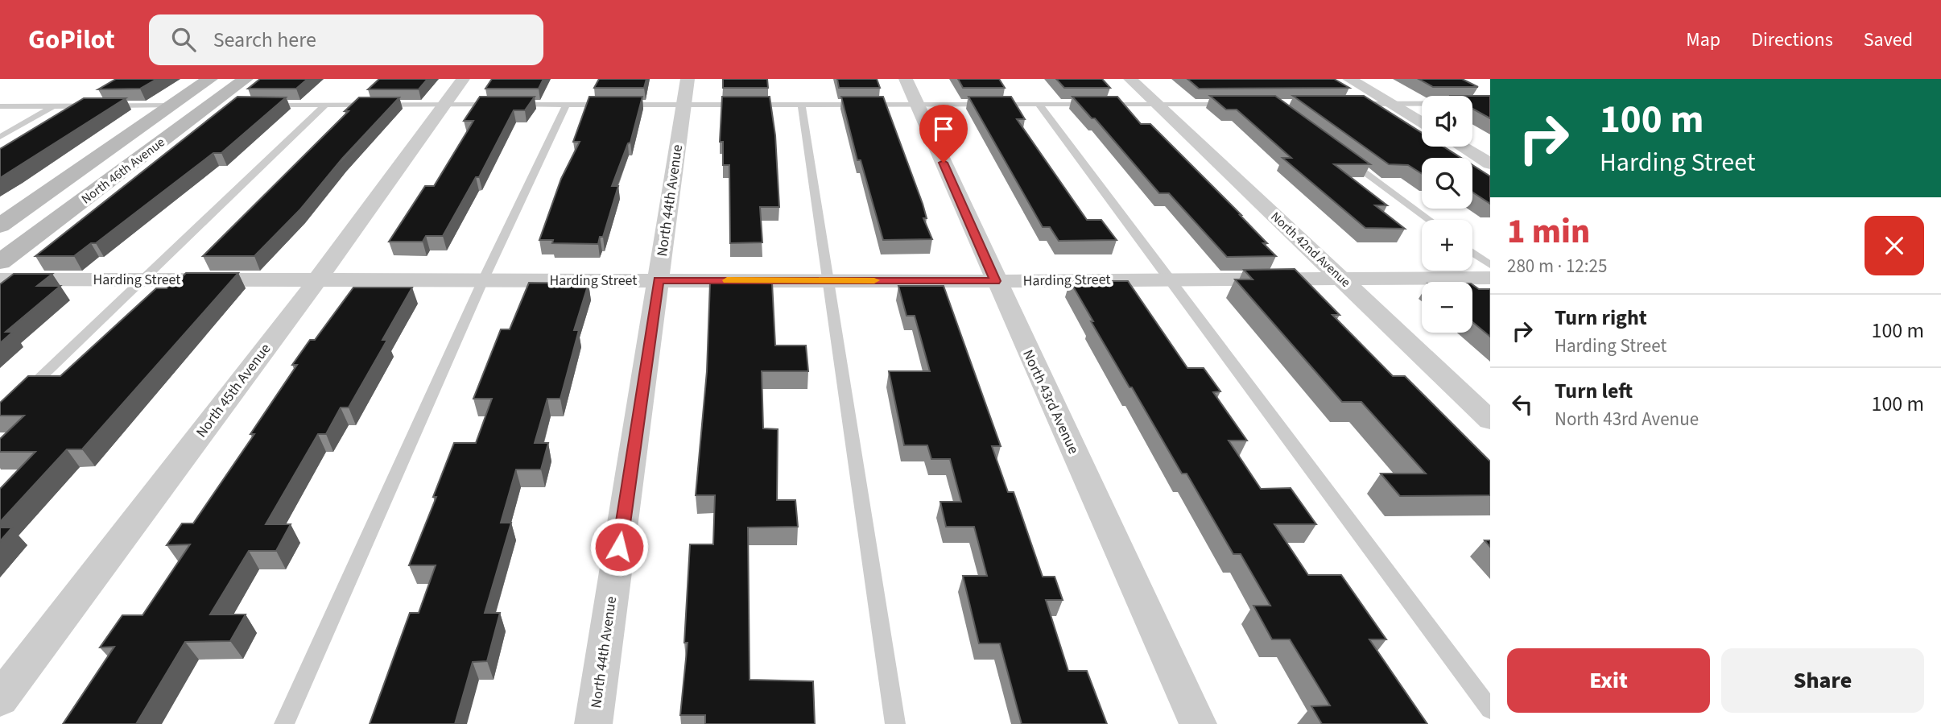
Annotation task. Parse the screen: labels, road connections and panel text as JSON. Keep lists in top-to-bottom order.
{
  "streets": {
    "street": [
      "North 46th Avenue",
      "North 44th Avenue",
      "North 42nd Avenue",
      "Harding Street",
      "North 45th Avenue",
      "North 43rd Avenue"
    ]
  },
  "crossings": [
    ["North 44th Avenue", "Harding Street"],
    ["North 42nd Avenue", "Harding Street"],
    ["Harding Street", "North 45th Avenue"],
    ["Harding Street", "North 43rd Avenue"]
  ],
  "page": {
    "header": "GoPilot",
    "search": "Search here",
    "nav": ["Map", "Directions", "Saved"],
    "turn": ["100 m", "Harding Street"],
    "map_buttons": ["+", "−"],
    "heading": ["1 min", "280 m · 12:25"],
    "list": [
      {
        "name": "Turn right",
        "note": "Harding Street",
        "value": "100 m"
      },
      {
        "name": "Turn left",
        "note": "North 43rd Avenue",
        "value": "100 m"
      }
    ],
    "buttons": ["Exit", "Share"]
  }
}
